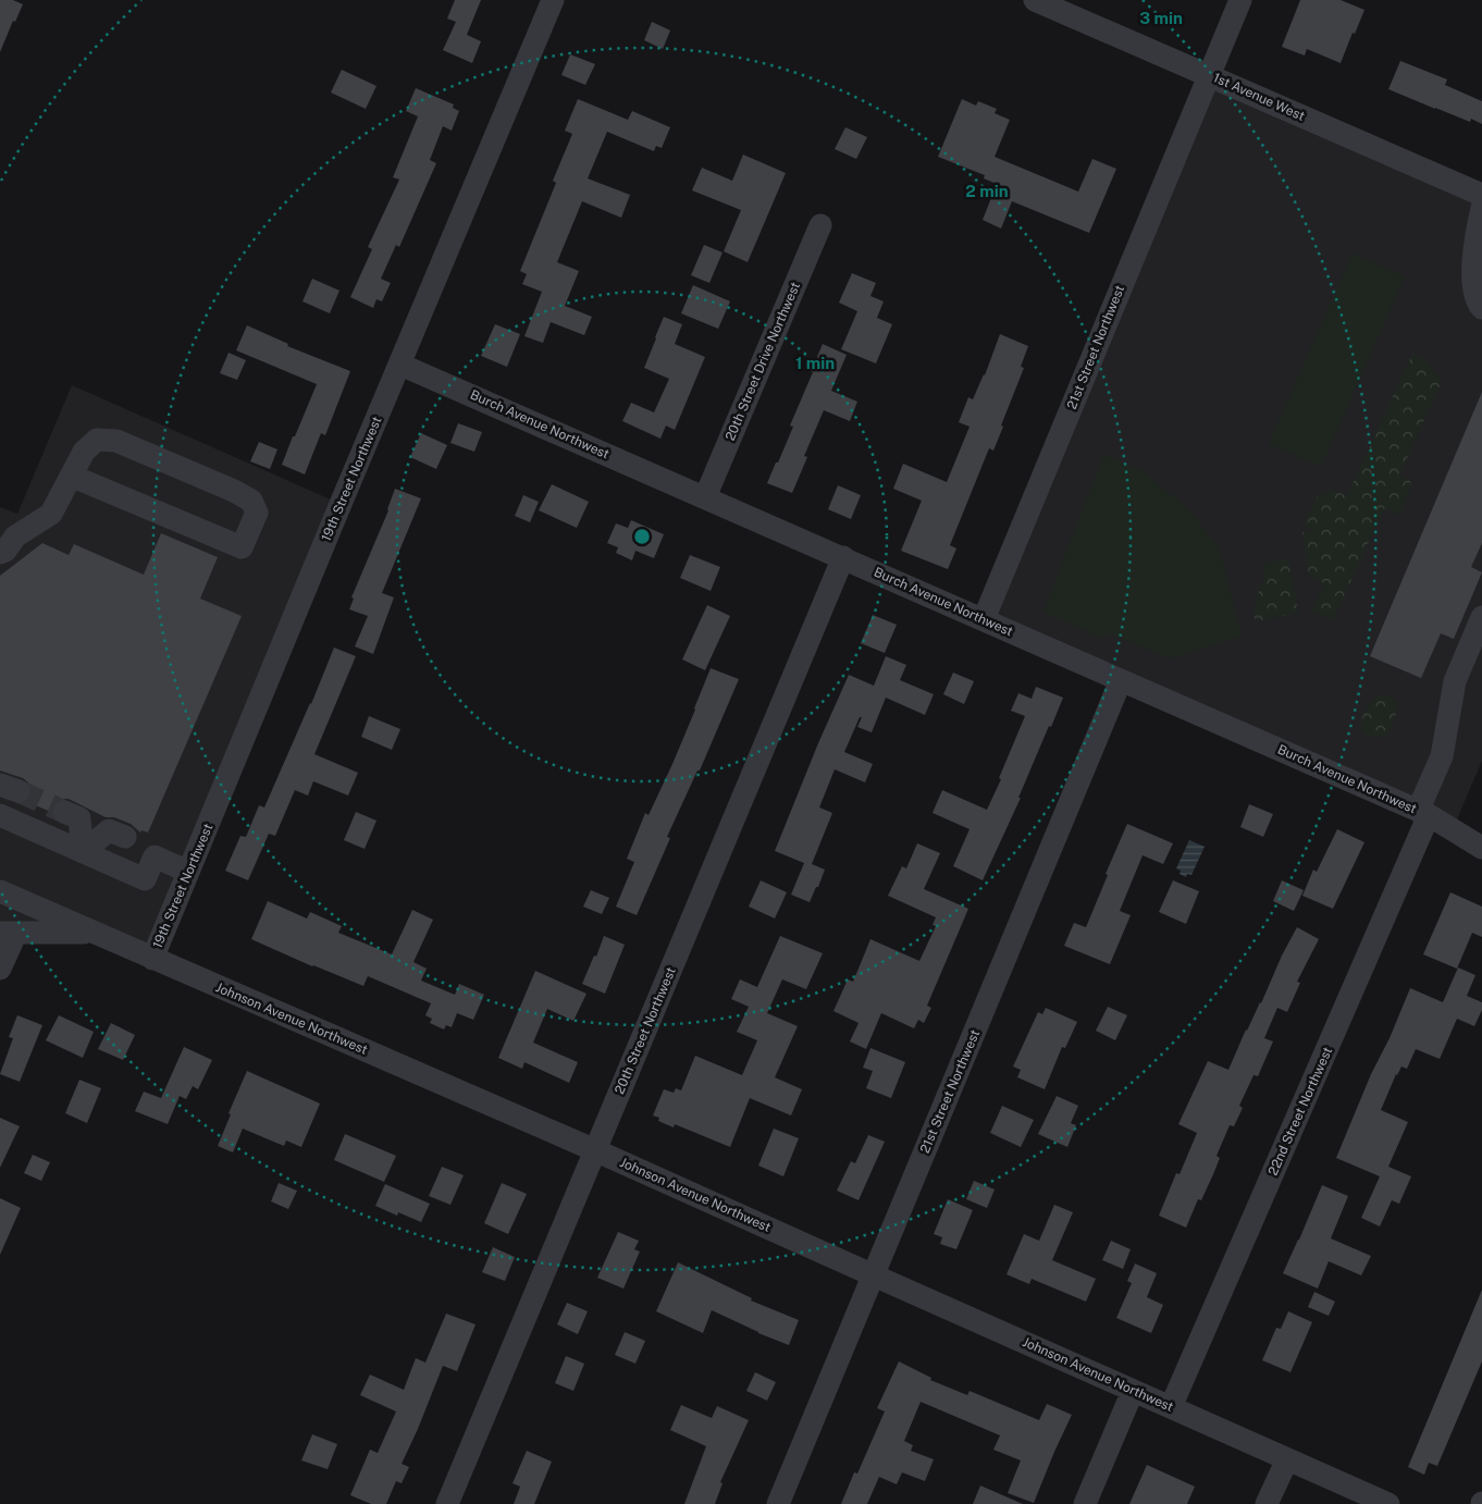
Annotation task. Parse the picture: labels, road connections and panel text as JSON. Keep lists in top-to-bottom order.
{
  "streets": {
    "street": [
      "1st Avenue West",
      "21st Street Northwest",
      "20th Street Drive Northwest",
      "Burch Avenue Northwest",
      "19th Street Northwest",
      "Johnson Avenue Northwest",
      "20th Street Northwest",
      "22nd Street Northwest"
    ]
  },
  "crossings": [
    ["1st Avenue West", "21st Street Northwest"],
    ["21st Street Northwest", "Burch Avenue Northwest"],
    ["21st Street Northwest", "Johnson Avenue Northwest"],
    ["20th Street Drive Northwest", "Burch Avenue Northwest"],
    ["Burch Avenue Northwest", "19th Street Northwest"],
    ["Burch Avenue Northwest", "20th Street Northwest"],
    ["Burch Avenue Northwest", "22nd Street Northwest"],
    ["19th Street Northwest", "Johnson Avenue Northwest"],
    ["Johnson Avenue Northwest", "20th Street Northwest"],
    ["Johnson Avenue Northwest", "22nd Street Northwest"]
  ],
  "rings": ["3 min", "2 min", "1 min"]
}
